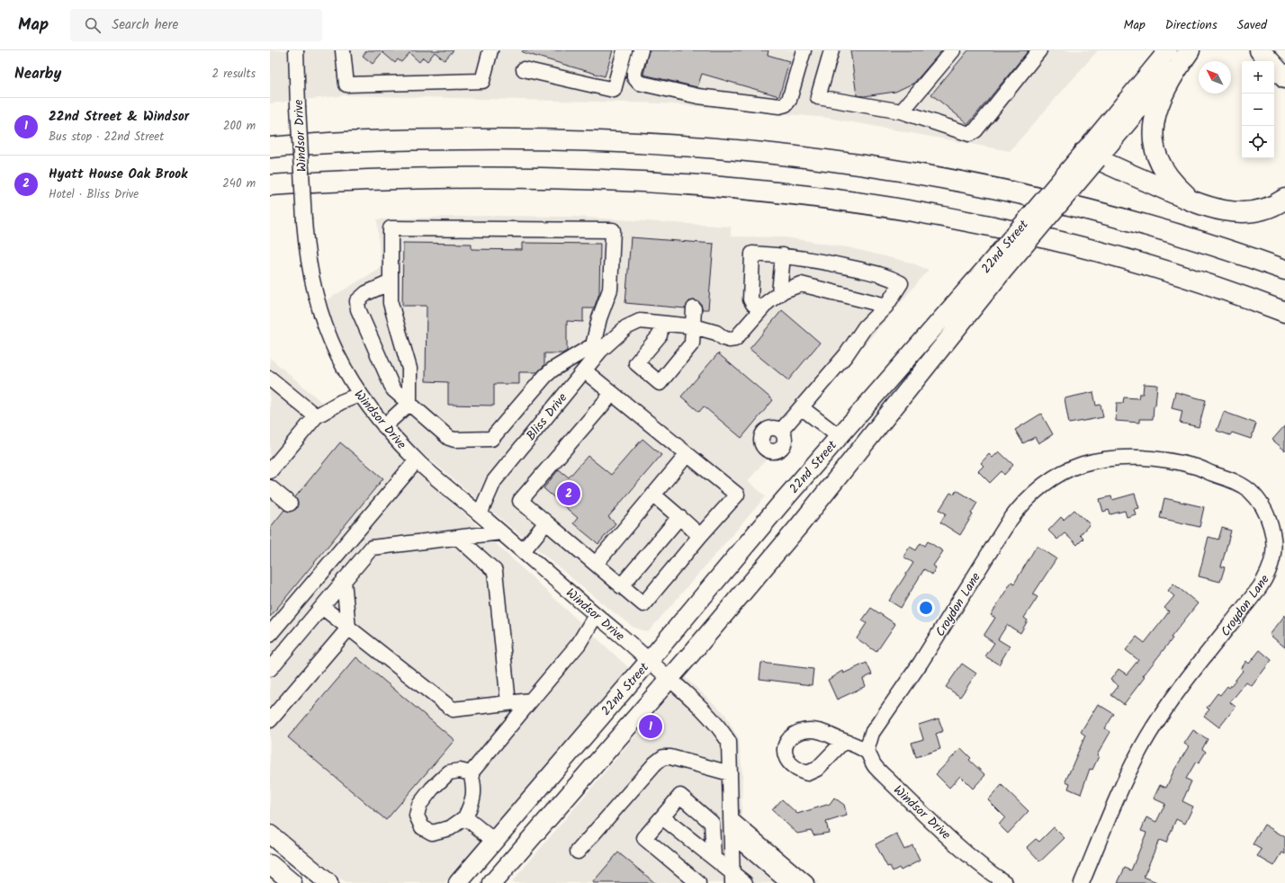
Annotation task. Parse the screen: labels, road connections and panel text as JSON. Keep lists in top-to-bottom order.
{
  "streets": {
    "main road": ["22nd Street"],
    "street": ["Windsor Drive", "Bliss Drive", "Croydon Lane"]
  },
  "crossings": [
    ["Windsor Drive", "22nd Street"],
    ["Windsor Drive", "Bliss Drive"],
    ["Windsor Drive", "Croydon Lane"]
  ],
  "north": "top left",
  "page": {
    "header": "Map",
    "search": "Search here",
    "nav": ["Map", "Directions", "Saved"],
    "heading": ["Nearby", "2 results"],
    "map_buttons": ["+", "−"],
    "list": [
      {
        "mark": "1",
        "name": "22nd Street & Windsor",
        "note": "Bus stop · 22nd Street",
        "value": "200 m"
      },
      {
        "mark": "2",
        "name": "Hyatt House Oak Brook",
        "note": "Hotel · Bliss Drive",
        "value": "240 m"
      }
    ],
    "pins": ["2", "1"]
  }
}
